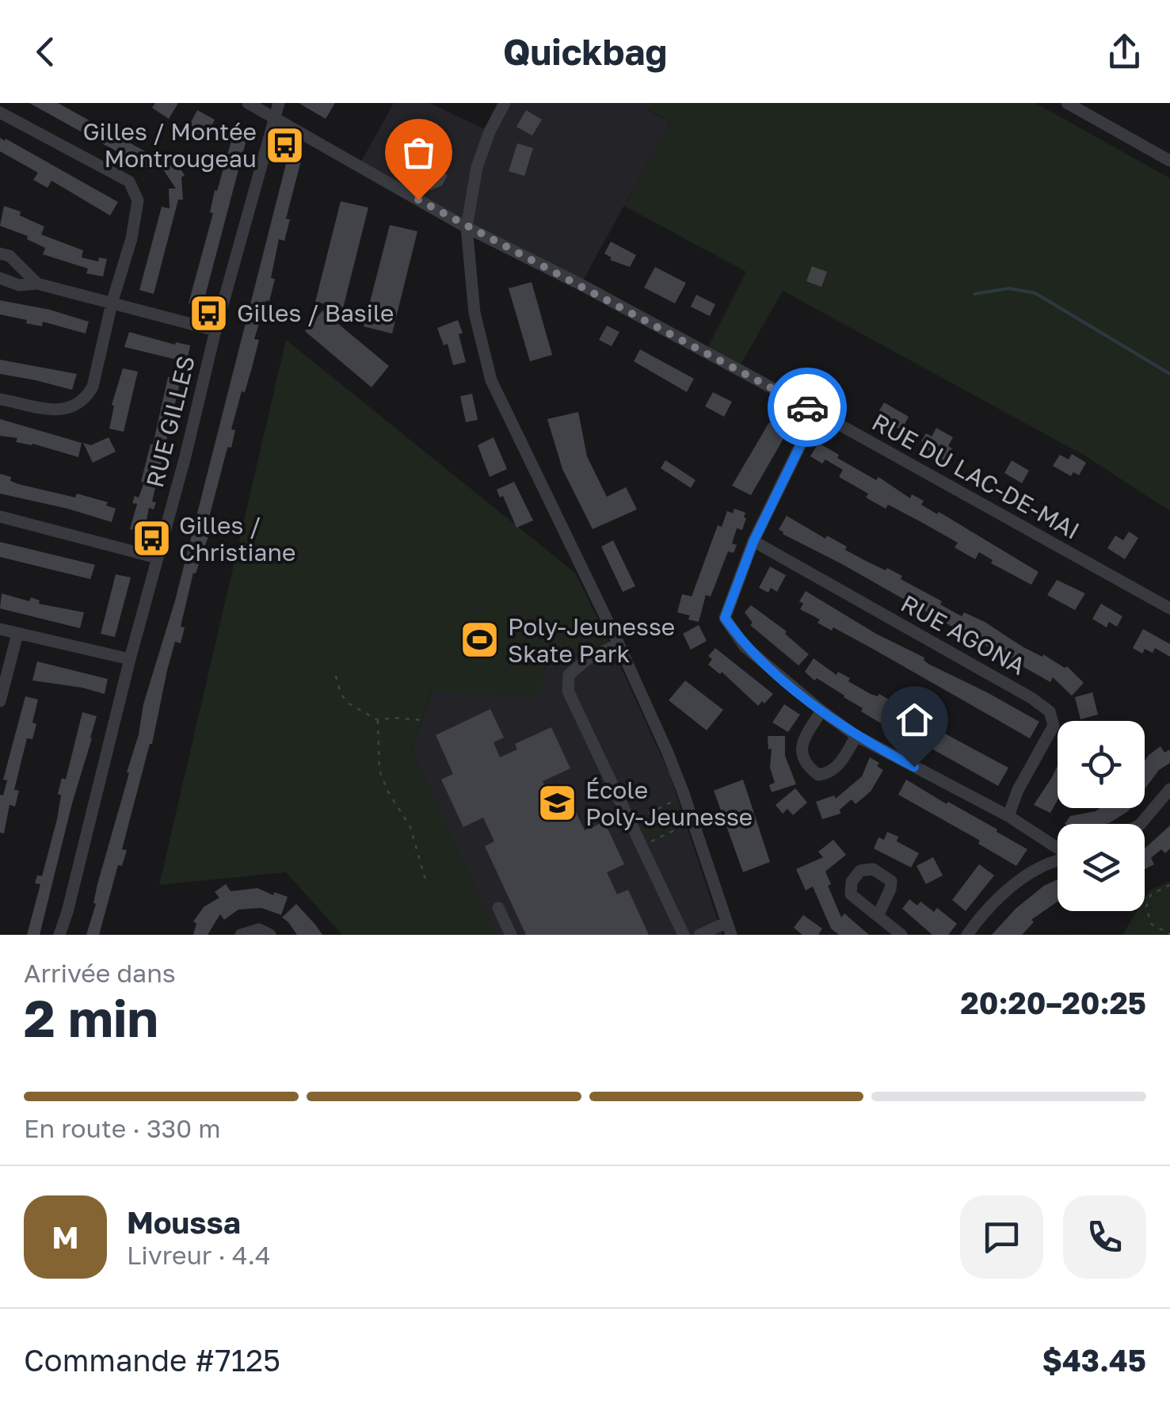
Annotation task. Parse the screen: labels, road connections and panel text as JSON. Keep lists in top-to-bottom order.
{
  "streets": {
    "street": ["RUE GILLES", "RUE DU LAC-DE-MAI", "RUE AGONA"]
  },
  "crossings": [
    ["RUE GILLES", "RUE DU LAC-DE-MAI"]
  ],
  "places": {
    "bus stop": ["Gilles / Montée Montrougeau", "Gilles / Basile", "Gilles / Christiane"],
    "sports": ["Poly-Jeunesse Skate Park"],
    "school or university": ["École Poly-Jeunesse"]
  },
  "page": {
    "header": "Quickbag",
    "heading": ["2 min", "Arrivée dans", "20:20–20:25"],
    "panel": [
      "Moussa",
      "Livreur · 4.4",
      "Commande #7125",
      "$43.45"
    ],
    "bar": "En route · 330 m",
    "round": "M"
  }
}
